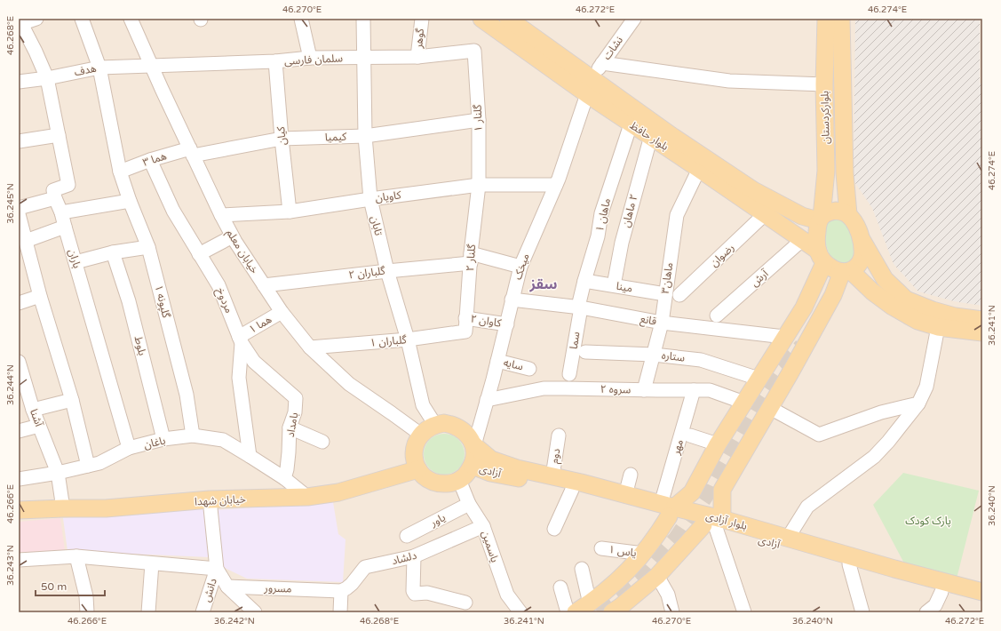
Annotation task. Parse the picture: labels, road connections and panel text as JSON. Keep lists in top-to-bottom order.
{
  "streets": {
    "main road": [
      "بلوارکردستان",
      "بلوار حافظ",
      "آزادی",
      "خیابان شهدا",
      "بلوار آزادی"
    ],
    "street": [
      "گوهر",
      "نشات",
      "سلمان فارسی",
      "هدف",
      "گلنار ۱",
      "کیان",
      "کیمیا",
      "هما ۳",
      "کاویان",
      "٢ ماهان",
      "ماهان ۱",
      "تابان",
      "خیابان معلم",
      "رضوان",
      "گلنار ۲",
      "باران",
      "میخک",
      "گلباران ۲",
      "ماهان۳",
      "آرش",
      "مینا",
      "مردوخ",
      "گلپونه ۱",
      "قانع",
      "کاوان ۲",
      "هما ۱",
      "سما",
      "گلباران ۱",
      "بلوط",
      "ستاره",
      "سایه",
      "سروه ۲",
      "آشنا",
      "بامداد",
      "باغان",
      "مهر",
      "دوم",
      "یاور",
      "یاسمین",
      "یاس ۱",
      "دلشاد",
      "مسرور",
      "دانش"
    ]
  },
  "crossings": [
    ["گوهر", "سلمان فارسی"],
    ["نشات", "بلوار حافظ"],
    ["سلمان فارسی", "هدف"],
    ["سلمان فارسی", "گلنار ۱"],
    ["سلمان فارسی", "کیان"],
    ["سلمان فارسی", "تابان"],
    ["سلمان فارسی", "خیابان معلم"],
    ["هدف", "خیابان معلم"],
    ["هدف", "گلپونه ۱"],
    ["بلوارکردستان", "بلوار حافظ"],
    ["گلنار ۱", "کیمیا"],
    ["گلنار ۱", "کاویان"],
    ["گلنار ۱", "گلنار ۲"],
    ["کیان", "کیمیا"],
    ["کیان", "کاویان"],
    ["بلوار حافظ", "٢ ماهان"],
    ["بلوار حافظ", "ماهان ۱"],
    ["بلوار حافظ", "رضوان"],
    ["بلوار حافظ", "میخک"],
    ["بلوار حافظ", "ماهان۳"],
    ["بلوار حافظ", "آرش"],
    ["کیمیا", "هما ۳"],
    ["کیمیا", "تابان"],
    ["کیمیا", "خیابان معلم"],
    ["هما ۳", "خیابان معلم"],
    ["هما ۳", "مردوخ"],
    ["هما ۳", "گلپونه ۱"],
    ["کاویان", "تابان"],
    ["کاویان", "خیابان معلم"],
    ["کاویان", "گلنار ۲"],
    ["کاویان", "میخک"],
    ["٢ ماهان", "مینا"],
    ["ماهان ۱", "مینا"],
    ["ماهان ۱", "قانع"],
    ["ماهان ۱", "سما"],
    ["تابان", "خیابان معلم"],
    ["تابان", "میخک"],
    ["تابان", "گلباران ۲"],
    ["تابان", "گلباران ۱"],
    ["تابان", "آزادی"],
    ["تابان", "خیابان شهدا"],
    ["تابان", "یاسمین"],
    ["خیابان معلم", "میخک"],
    ["خیابان معلم", "گلباران ۲"],
    ["خیابان معلم", "هما ۱"],
    ["خیابان معلم", "گلباران ۱"],
    ["خیابان معلم", "آزادی"],
    ["خیابان معلم", "خیابان شهدا"],
    ["خیابان معلم", "یاسمین"],
    ["گلنار ۲", "گلباران ۲"],
    ["گلنار ۲", "کاوان ۲"],
    ["گلنار ۲", "گلباران ۱"],
    ["باران", "باغان"],
    ["میخک", "قانع"],
    ["میخک", "کاوان ۲"],
    ["میخک", "سایه"],
    ["میخک", "سروه ۲"],
    ["میخک", "آزادی"],
    ["میخک", "خیابان شهدا"],
    ["میخک", "یاسمین"],
    ["ماهان۳", "مینا"],
    ["ماهان۳", "قانع"],
    ["ماهان۳", "ستاره"],
    ["ماهان۳", "سروه ۲"],
    ["مردوخ", "هما ۱"],
    ["مردوخ", "بامداد"],
    ["مردوخ", "باغان"],
    ["گلپونه ۱", "باغان"],
    ["قانع", "سما"],
    ["کاوان ۲", "گلباران ۱"],
    ["هما ۱", "بامداد"],
    ["بلوط", "باغان"],
    ["سروه ۲", "مهر"],
    ["آشنا", "باغان"],
    ["آشنا", "خیابان شهدا"],
    ["بامداد", "باغان"],
    ["مهر", "آزادی"],
    ["آزادی", "خیابان شهدا"],
    ["آزادی", "بلوار آزادی"],
    ["آزادی", "یاسمین"],
    ["خیابان شهدا", "یاسمین"],
    ["یاور", "یاسمین"],
    ["یاسمین", "دلشاد"],
    ["دلشاد", "مسرور"]
  ],
  "districts": ["سقز"],
  "parks": ["پارک کودک"],
  "scale_bar": "50 m",
  "coordinates": [
    "46.270°E",
    "46.272°E",
    "46.274°E",
    "46.268°E",
    "36.245°N",
    "36.241°N",
    "36.244°N",
    "46.266°E",
    "36.240°N",
    "36.243°N",
    "36.242°N"
  ]
}
